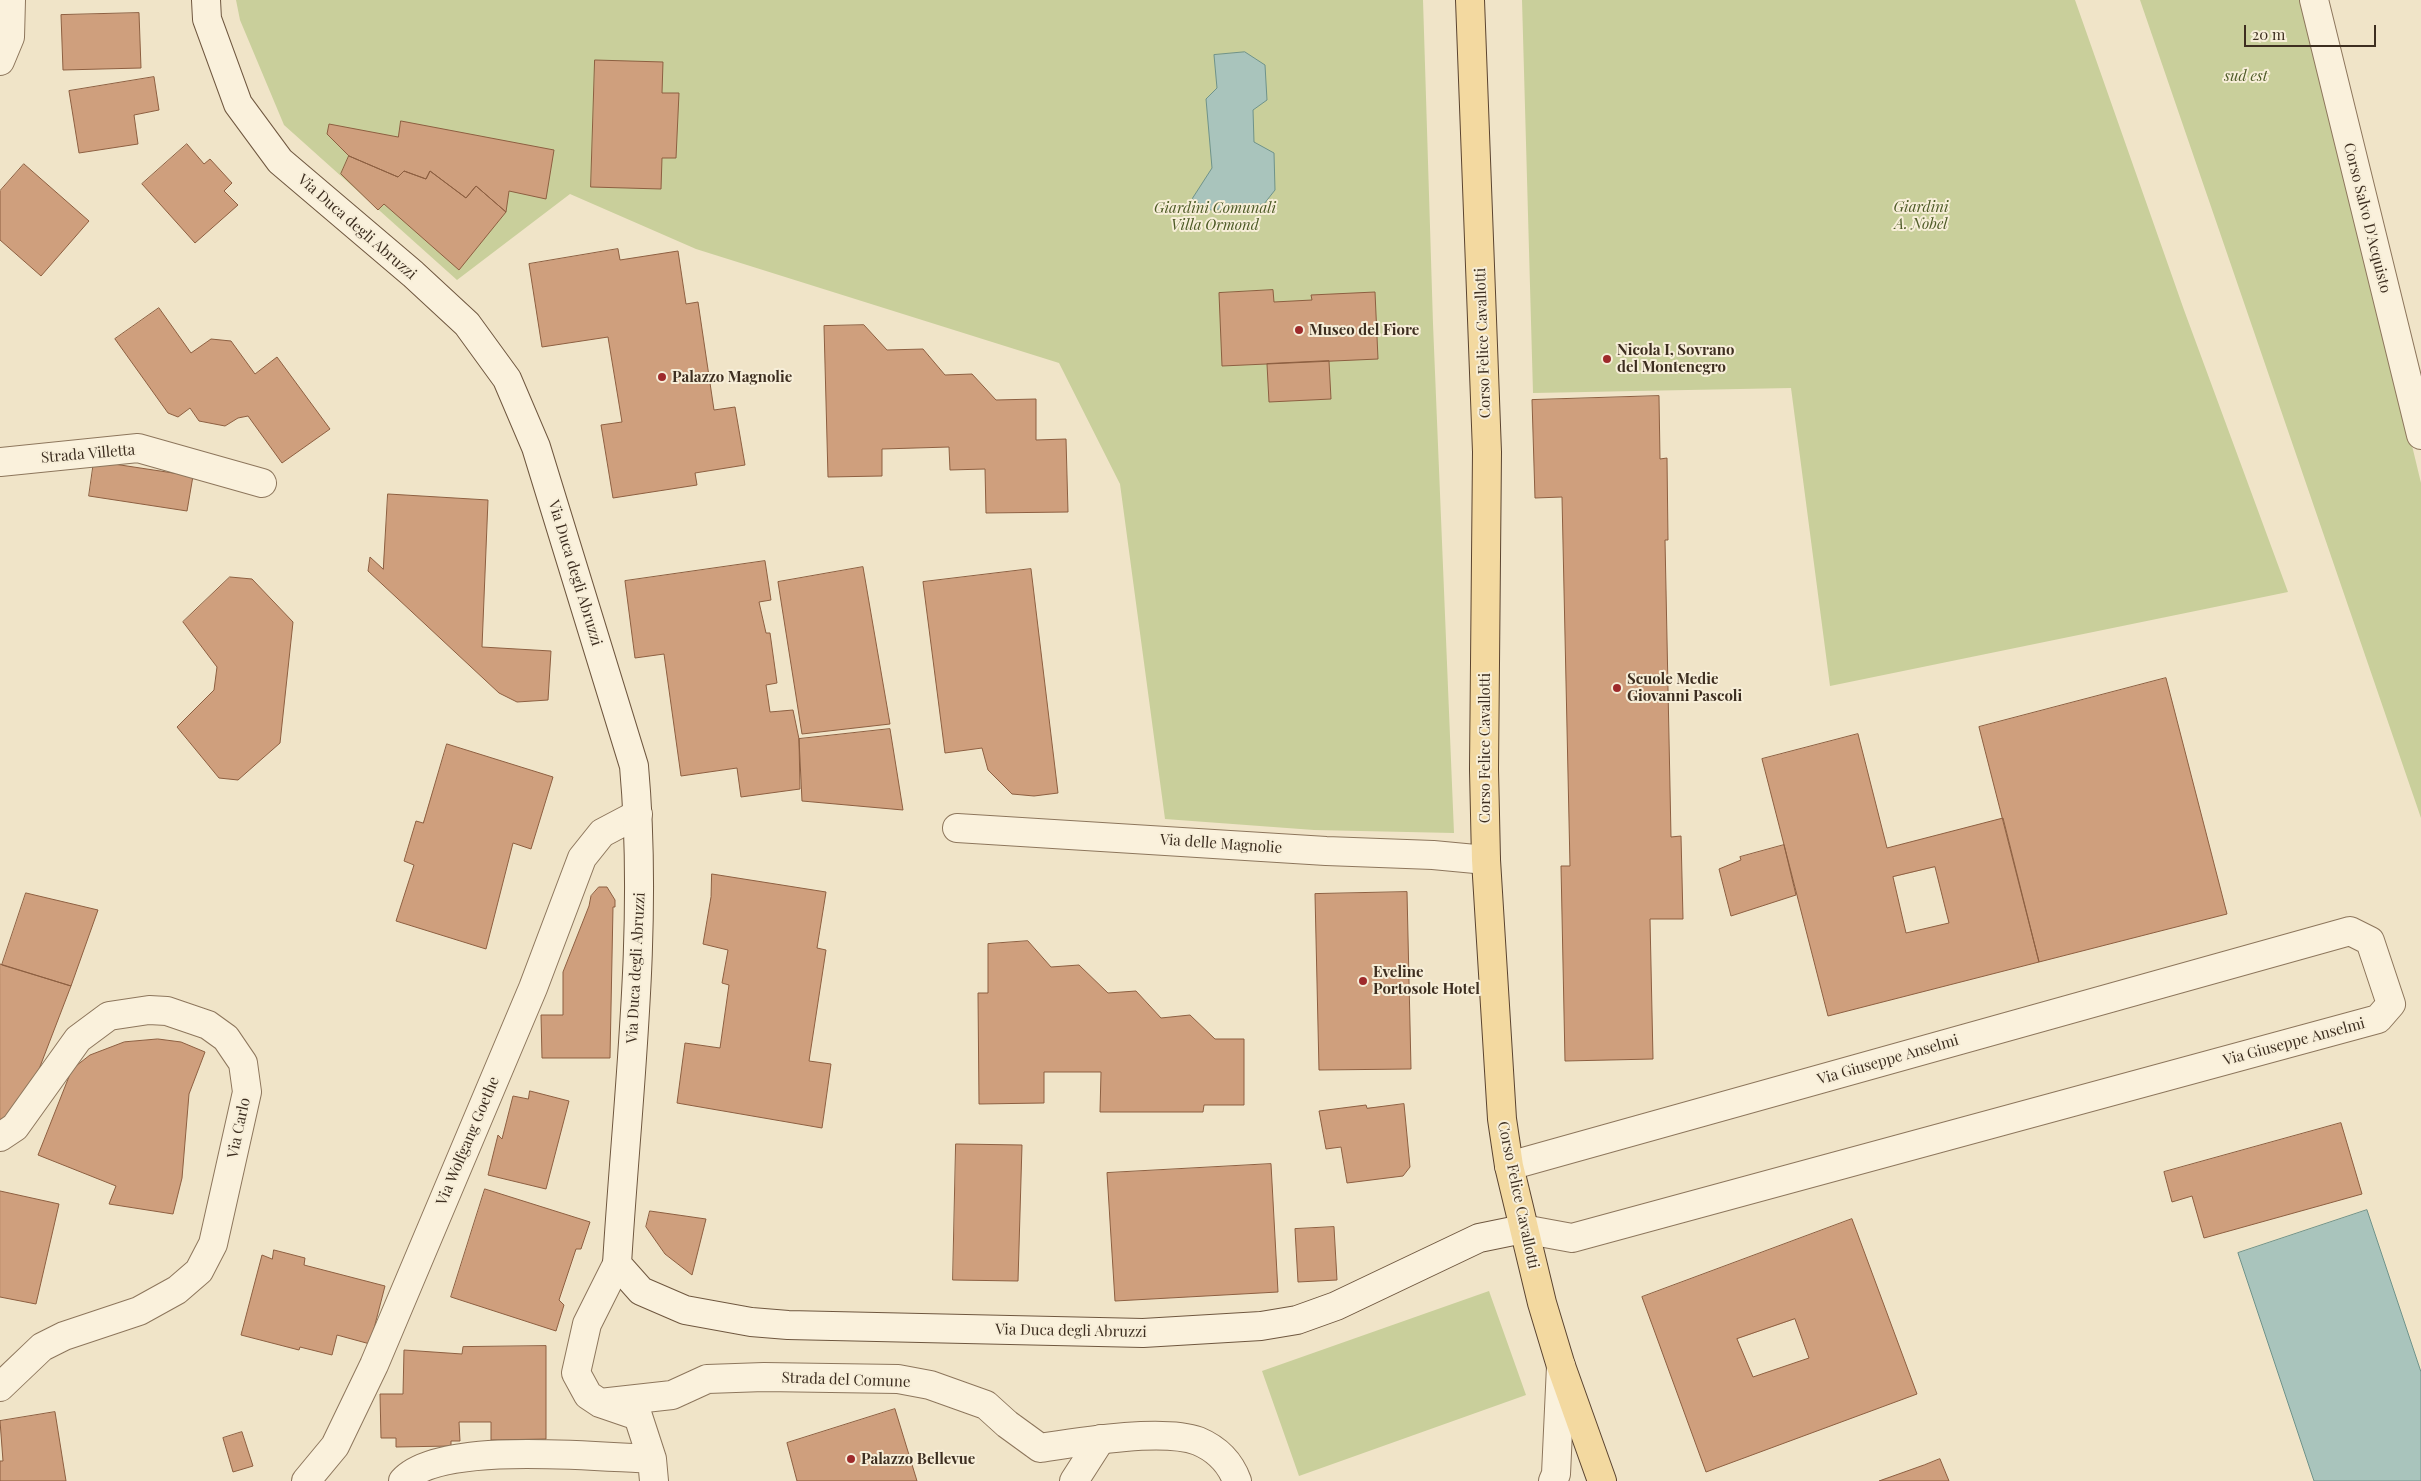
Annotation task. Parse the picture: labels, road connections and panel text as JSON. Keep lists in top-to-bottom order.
{
  "streets": {
    "main road": ["Corso Felice Cavallotti"],
    "street": [
      "Corso Salvo D'Acquisto",
      "Via Duca degli Abruzzi",
      "Strada Villetta",
      "Via delle Magnolie",
      "Via Giuseppe Anselmi",
      "Via Carlo",
      "Via Wolfgang Goethe",
      "Strada del Comune"
    ]
  },
  "crossings": [
    ["Via Duca degli Abruzzi", "Corso Felice Cavallotti"],
    ["Via Duca degli Abruzzi", "Via Giuseppe Anselmi"],
    ["Via Duca degli Abruzzi", "Via Wolfgang Goethe"],
    ["Via Duca degli Abruzzi", "Strada del Comune"],
    ["Corso Felice Cavallotti", "Via delle Magnolie"],
    ["Corso Felice Cavallotti", "Via Giuseppe Anselmi"]
  ],
  "parks": ["sud est", "Giardini A. Nobel", "Giardini Comunali Villa Ormond"],
  "places": [
    "Museo del Fiore",
    "Nicola I, Sovrano del Montenegro",
    "Palazzo Magnolie",
    "Scuole Medie Giovanni Pascoli",
    "Eveline Portosole Hotel",
    "Palazzo Bellevue"
  ],
  "scale_bar": "20 m"
}
